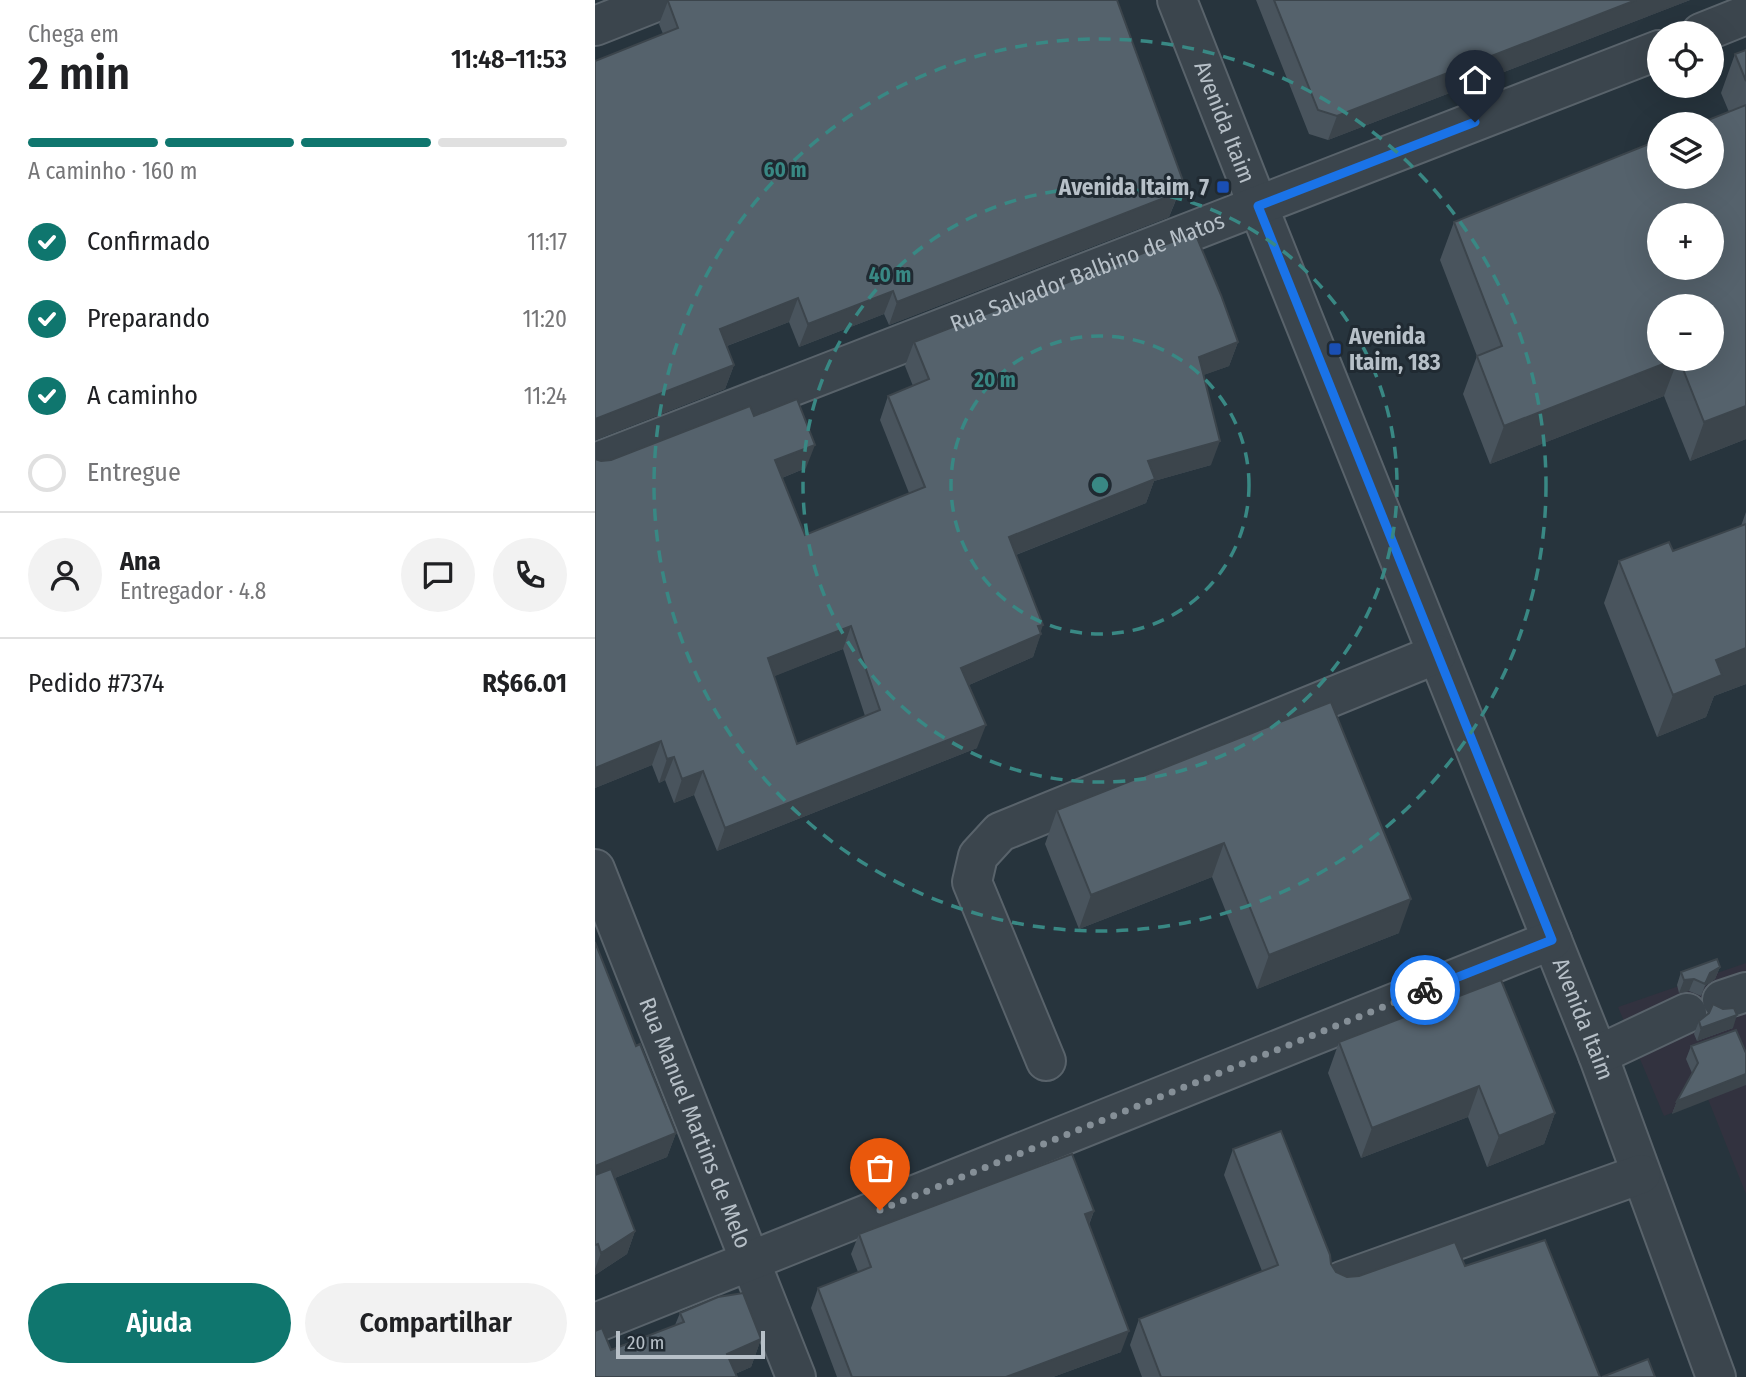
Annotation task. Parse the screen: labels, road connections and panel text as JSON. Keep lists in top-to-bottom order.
{
  "streets": {
    "street": ["Avenida Itaim", "Rua Salvador Balbino de Matos", "Rua Manuel Martins de Melo"]
  },
  "crossings": [
    ["Avenida Itaim", "Rua Salvador Balbino de Matos"]
  ],
  "places": {
    "transit": ["Avenida Itaim, 7", "Avenida Itaim, 183"]
  },
  "scale_bar": "20 m",
  "page": {
    "heading": ["2 min", "Chega em", "11:48–11:53"],
    "panel": [
      "Ana",
      "Entregador · 4.8",
      "Pedido #7374",
      "R$66.01"
    ],
    "map_buttons": ["+", "−"],
    "bar": "A caminho · 160 m",
    "list": [
      ["Confirmado", "11:17"],
      ["Preparando", "11:20"],
      ["A caminho", "11:24"],
      "Entregue"
    ],
    "buttons": ["Ajuda", "Compartilhar"],
    "scale": "20 m"
  },
  "rings": ["60 m", "40 m", "20 m"]
}
